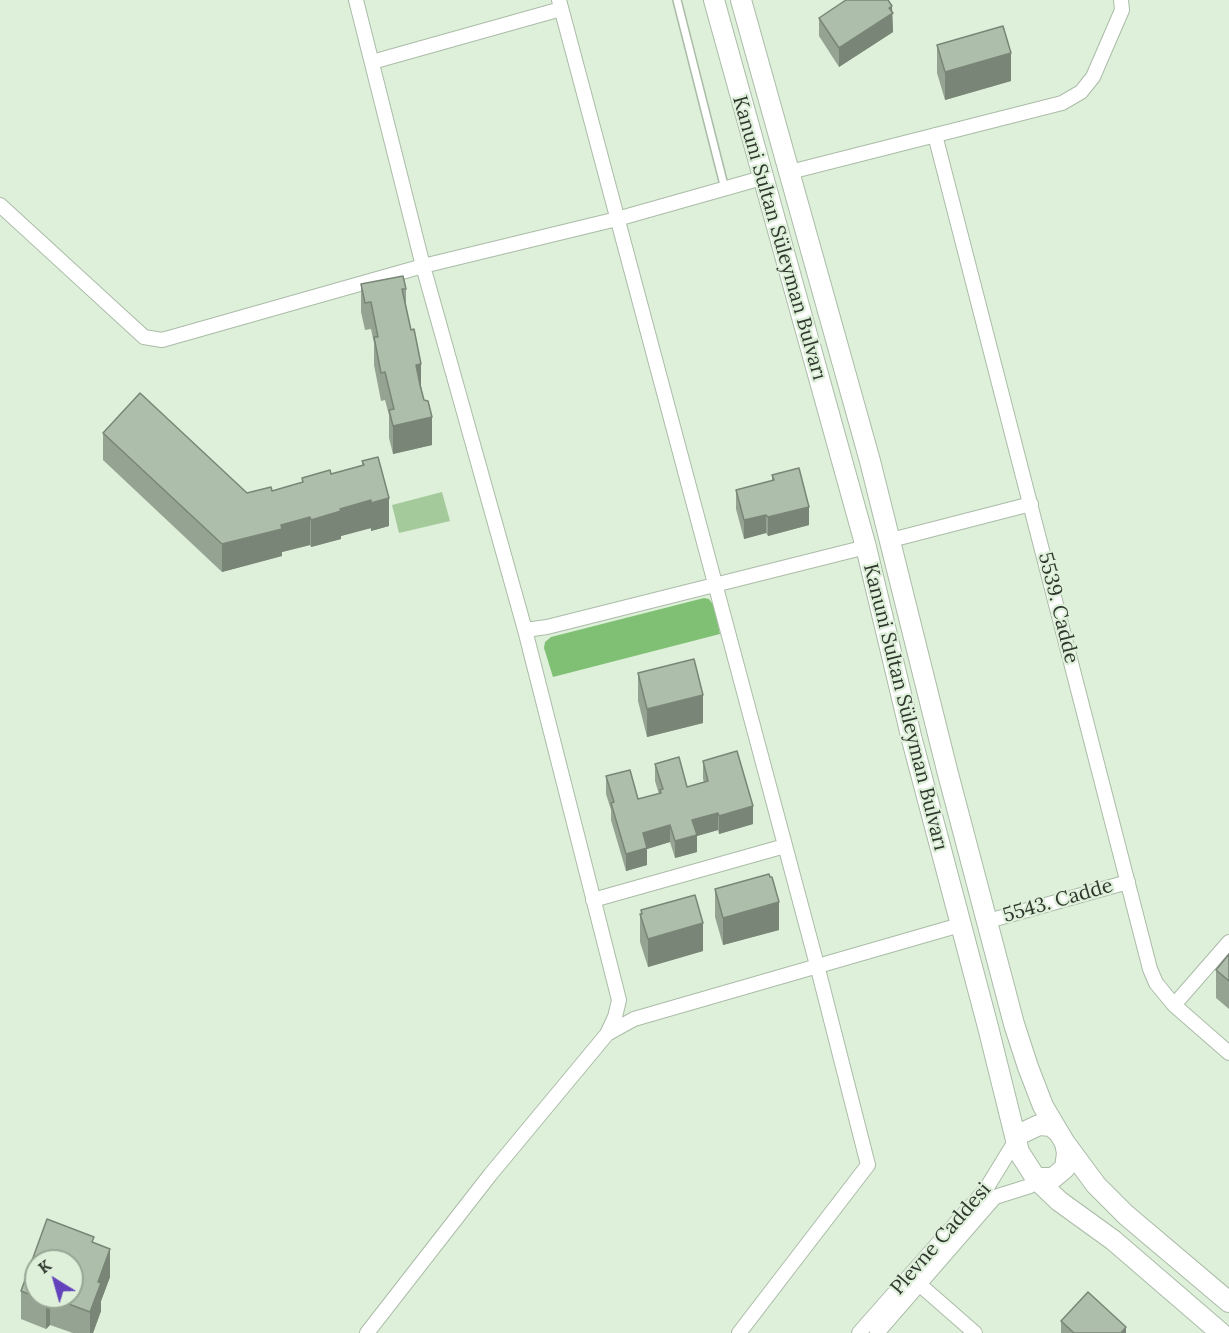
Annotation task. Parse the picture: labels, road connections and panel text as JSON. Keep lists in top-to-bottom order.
{
  "streets": {
    "main road": ["Kanuni Sultan Süleyman Bulvarı"],
    "street": ["5539. Cadde", "5543. Cadde", "Plevne Caddesi"]
  },
  "crossings": [
    ["Kanuni Sultan Süleyman Bulvarı", "5543. Cadde"],
    ["Kanuni Sultan Süleyman Bulvarı", "Plevne Caddesi"],
    ["5539. Cadde", "5543. Cadde"]
  ],
  "north": "top left"
}
